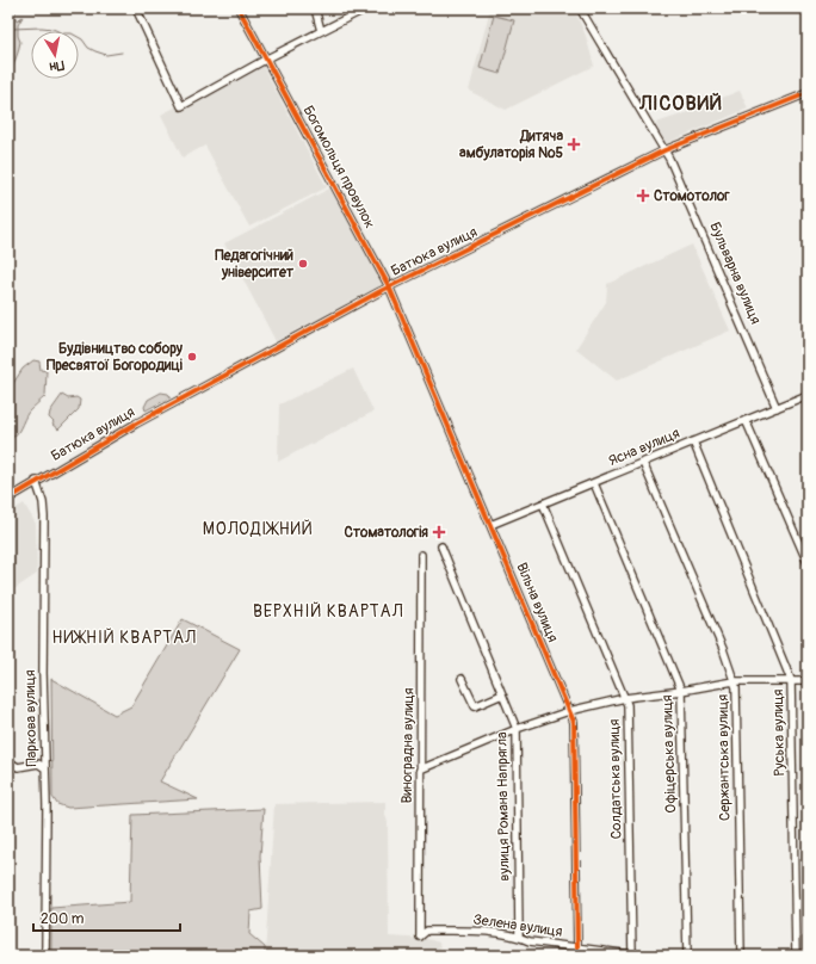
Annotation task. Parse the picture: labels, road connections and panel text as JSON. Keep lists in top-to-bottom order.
{
  "streets": {
    "street": [
      "Богомольця провулок",
      "Батюка вулиця",
      "Бульварна вулиця",
      "Ясна вулиця",
      "Вільна вулиця",
      "Паркова вулиця",
      "Руська вулиця",
      "Виноградна вулиця",
      "Офіцерська вулиця",
      "Сержантська вулиця",
      "Солдатська вулиця",
      "вулиця Романа Напрягла",
      "Зелена вулиця"
    ]
  },
  "crossings": [
    ["Богомольця провулок", "Батюка вулиця"],
    ["Богомольця провулок", "Вільна вулиця"],
    ["Батюка вулиця", "Бульварна вулиця"],
    ["Батюка вулиця", "Вільна вулиця"],
    ["Батюка вулиця", "Паркова вулиця"],
    ["Бульварна вулиця", "Ясна вулиця"],
    ["Ясна вулиця", "Вільна вулиця"],
    ["Ясна вулиця", "Руська вулиця"],
    ["Ясна вулиця", "Офіцерська вулиця"],
    ["Ясна вулиця", "Сержантська вулиця"],
    ["Ясна вулиця", "Солдатська вулиця"],
    ["Вільна вулиця", "Зелена вулиця"],
    ["Виноградна вулиця", "Зелена вулиця"],
    ["Солдатська вулиця", "Зелена вулиця"],
    ["вулиця Романа Напрягла", "Зелена вулиця"]
  ],
  "districts": [
    "ЛІСОВИЙ",
    "МОЛОДІЖНИЙ",
    "ВЕРХНІЙ КВАРТАЛ",
    "НИЖНІЙ КВАРТАЛ"
  ],
  "places": {
    "health": ["Дитяча амбулаторія №5", "Стомотолог", "Стоматологія"],
    "other": ["Педагогічний університет", "Будівництво собору Пресвятої Богородиці"]
  },
  "scale_bar": "200 m",
  "north": "bottom"
}
